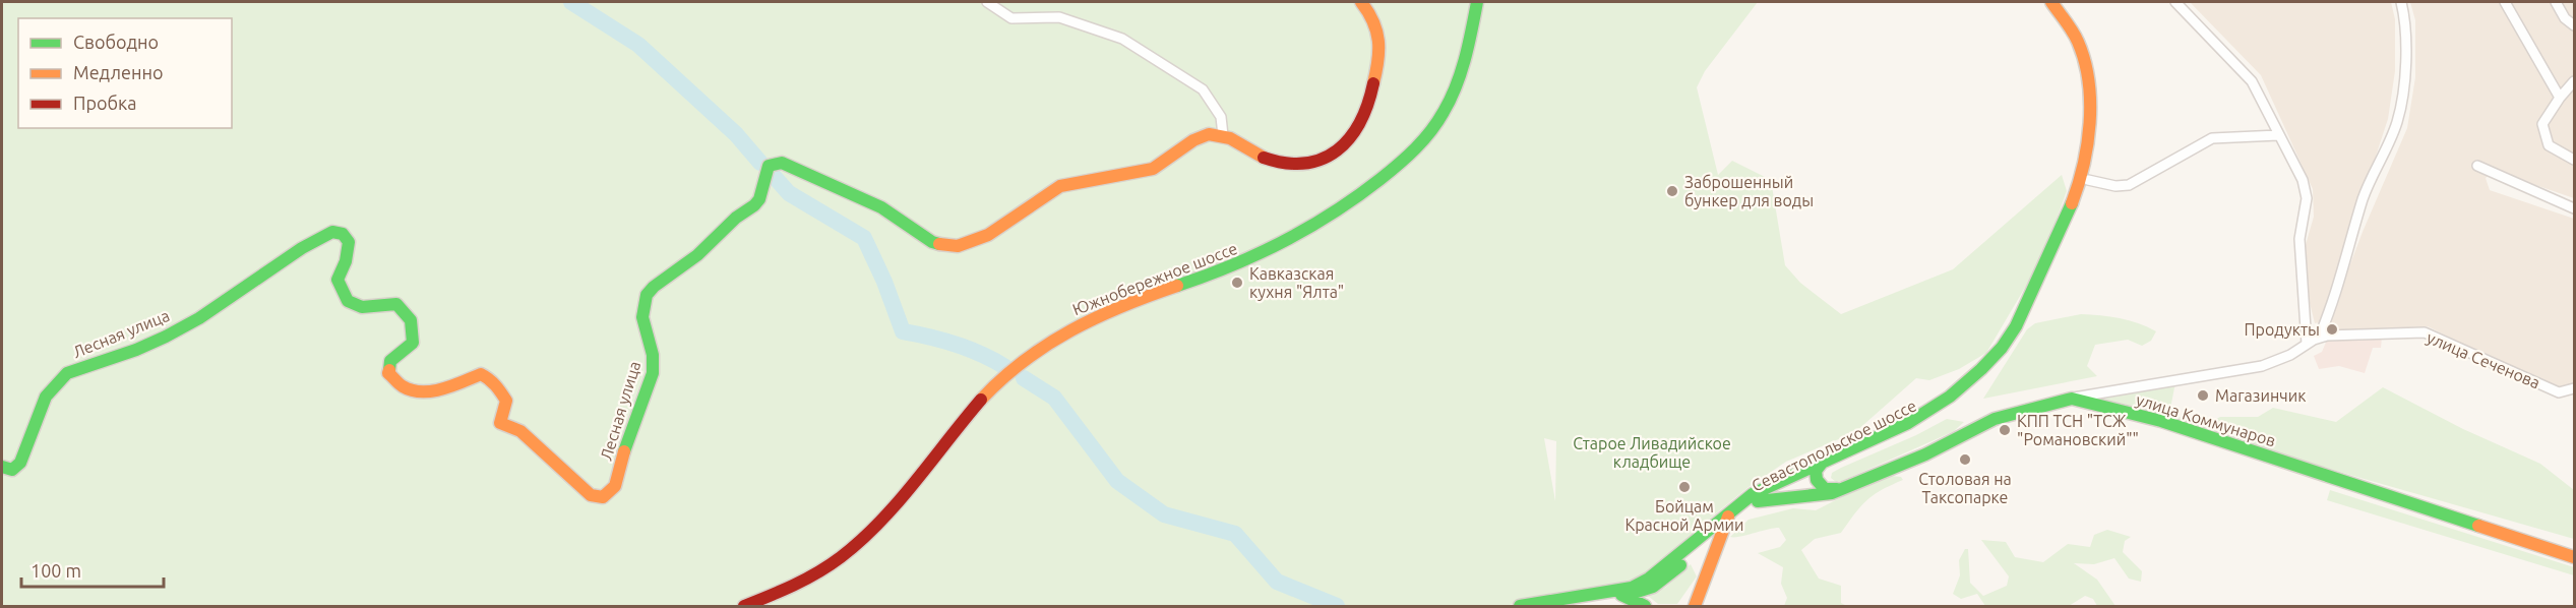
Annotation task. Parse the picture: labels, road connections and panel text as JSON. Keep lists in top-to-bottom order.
{
  "streets": {
    "main road": [
      "Южнобережное шоссе",
      "Лесная улица",
      "улица Коммунаров",
      "Севастопольское шоссе"
    ],
    "street": ["улица Сеченова"]
  },
  "crossings": [
    ["улица Сеченова", "улица Коммунаров"],
    ["улица Коммунаров", "Севастопольское шоссе"]
  ],
  "parks": ["Старое Ливадийское кладбище"],
  "places": [
    "Заброшенный бункер для воды",
    "Кавказская кухня \"Ялта\"",
    "Продукты",
    "Магазинчик",
    "КПП ТСН \"ТСЖ \"Романовский\"\"",
    "Столовая на Таксопарке",
    "Бойцам Красной Армии"
  ],
  "legend": ["Свободно", "Медленно", "Пробка"],
  "scale_bar": "100 m"
}
